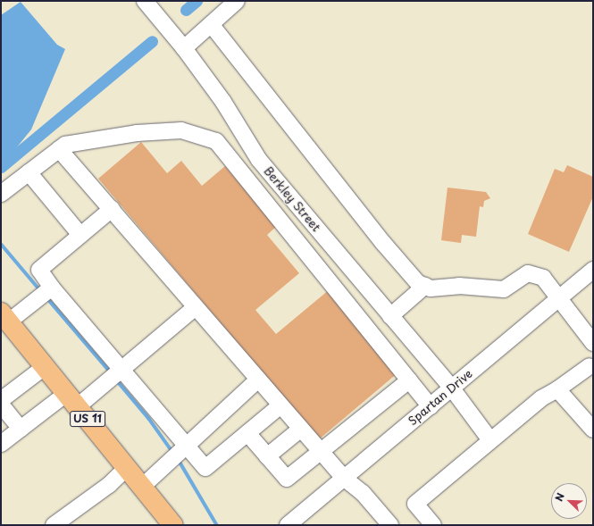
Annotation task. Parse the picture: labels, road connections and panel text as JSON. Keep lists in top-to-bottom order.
{
  "streets": {
    "main road": ["US 11"],
    "street": ["Berkley Street", "Spartan Drive"]
  },
  "crossings": [
    ["Berkley Street", "Spartan Drive"]
  ],
  "north": "top left"
}
